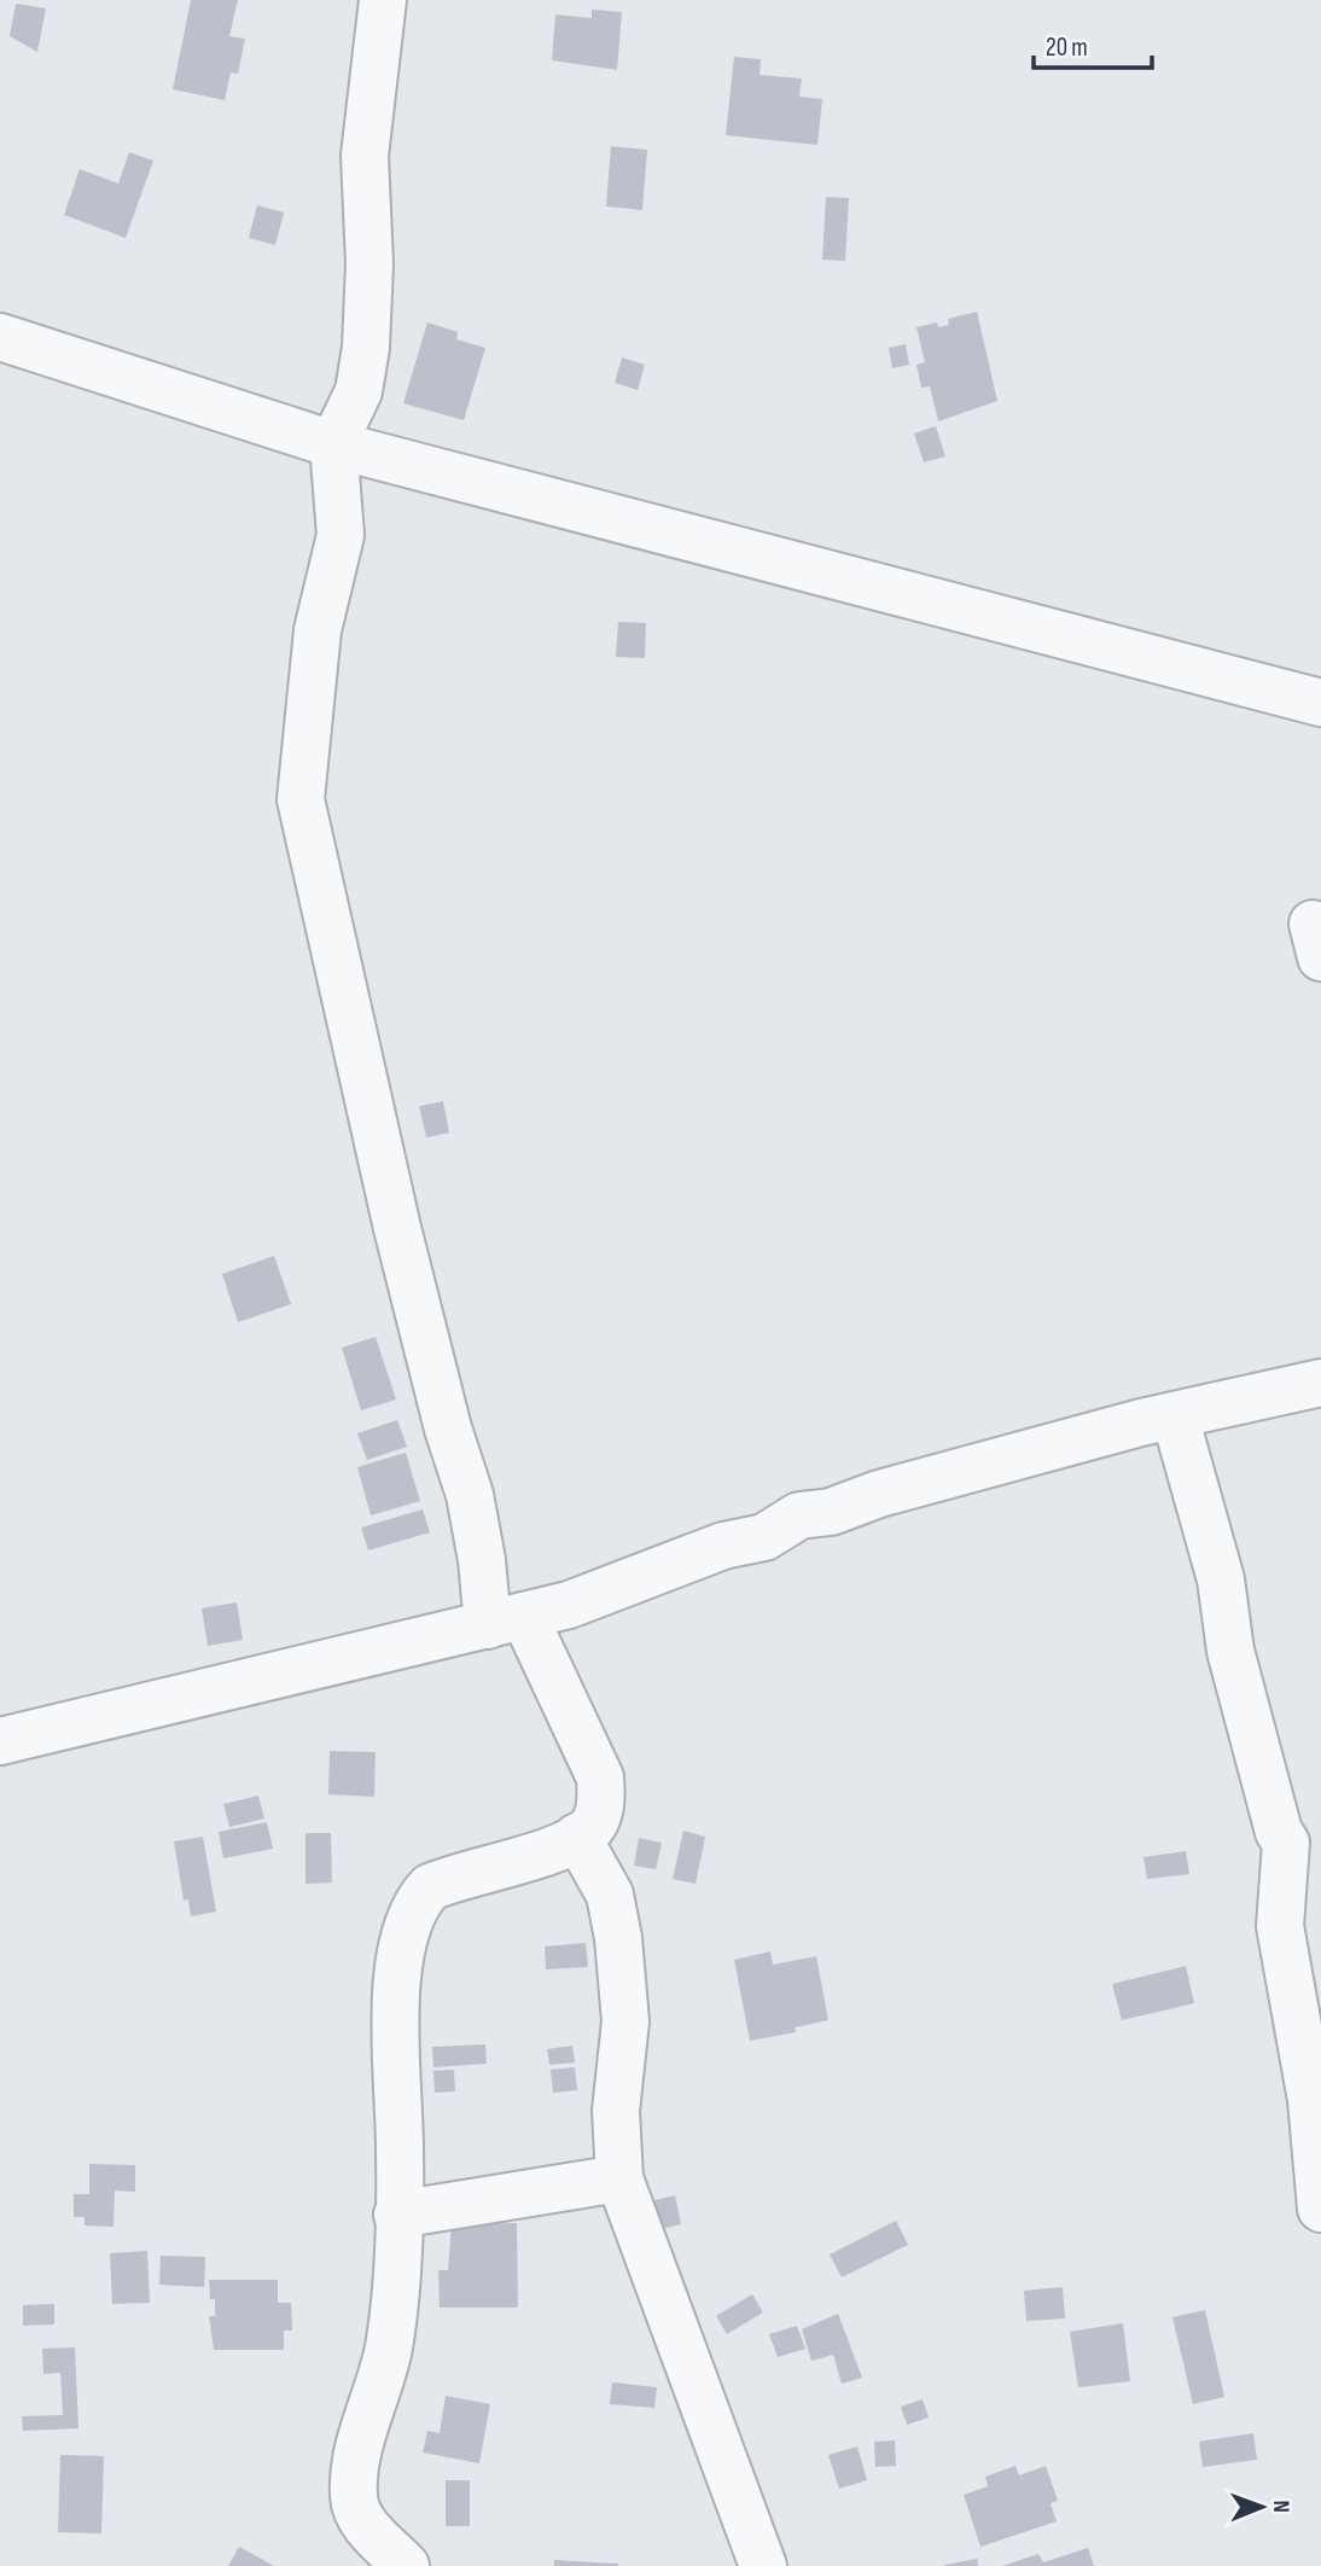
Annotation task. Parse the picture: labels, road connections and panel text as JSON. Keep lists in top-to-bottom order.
{
  "scale_bar": "20 m",
  "north": "right"
}
